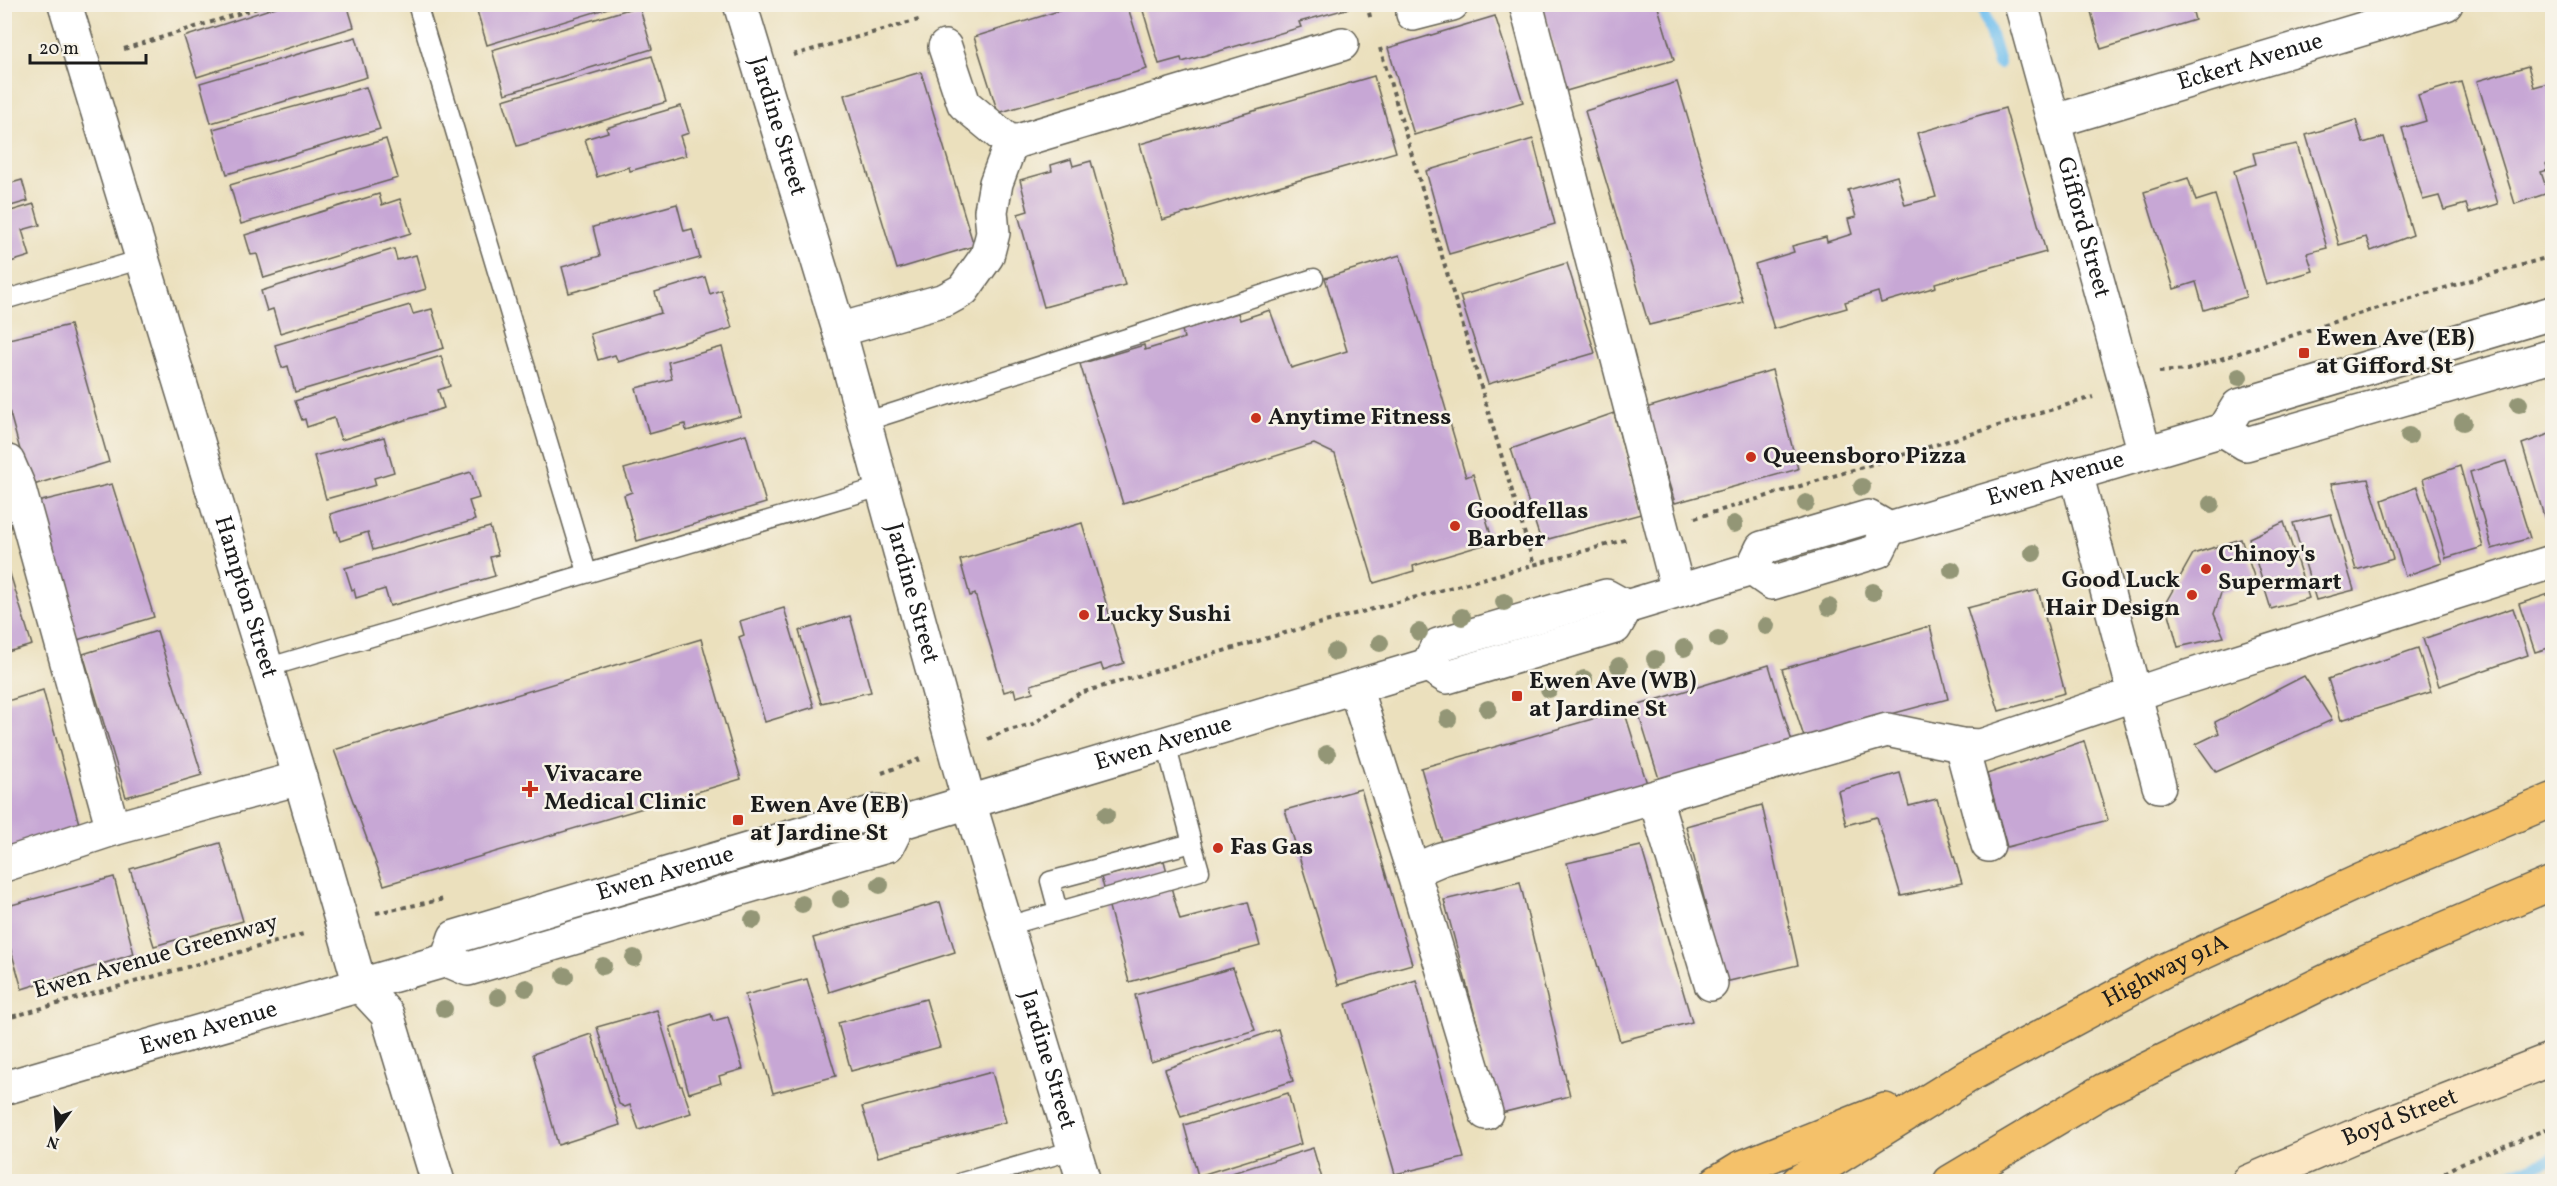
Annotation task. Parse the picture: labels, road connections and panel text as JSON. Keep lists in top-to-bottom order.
{
  "streets": {
    "highway": ["Highway 91A"],
    "main road": ["Boyd Street"],
    "street": [
      "Eckert Avenue",
      "Jardine Street",
      "Gifford Street",
      "Ewen Avenue",
      "Hampton Street"
    ],
    "path": ["Ewen Avenue Greenway"]
  },
  "crossings": [
    ["Eckert Avenue", "Gifford Street"],
    ["Jardine Street", "Ewen Avenue"],
    ["Gifford Street", "Ewen Avenue"],
    ["Ewen Avenue", "Hampton Street"]
  ],
  "places": {
    "transit": ["Ewen Ave (EB) at Gifford St", "Ewen Ave (WB) at Jardine St", "Ewen Ave (EB) at Jardine St"],
    "other": [
      "Anytime Fitness",
      "Queensboro Pizza",
      "Goodfellas Barber",
      "Chinoy's Supermart",
      "Good Luck Hair Design",
      "Lucky Sushi",
      "Fas Gas"
    ],
    "health": ["Vivacare Medical Clinic"]
  },
  "scale_bar": "20 m",
  "north": "bottom"
}
